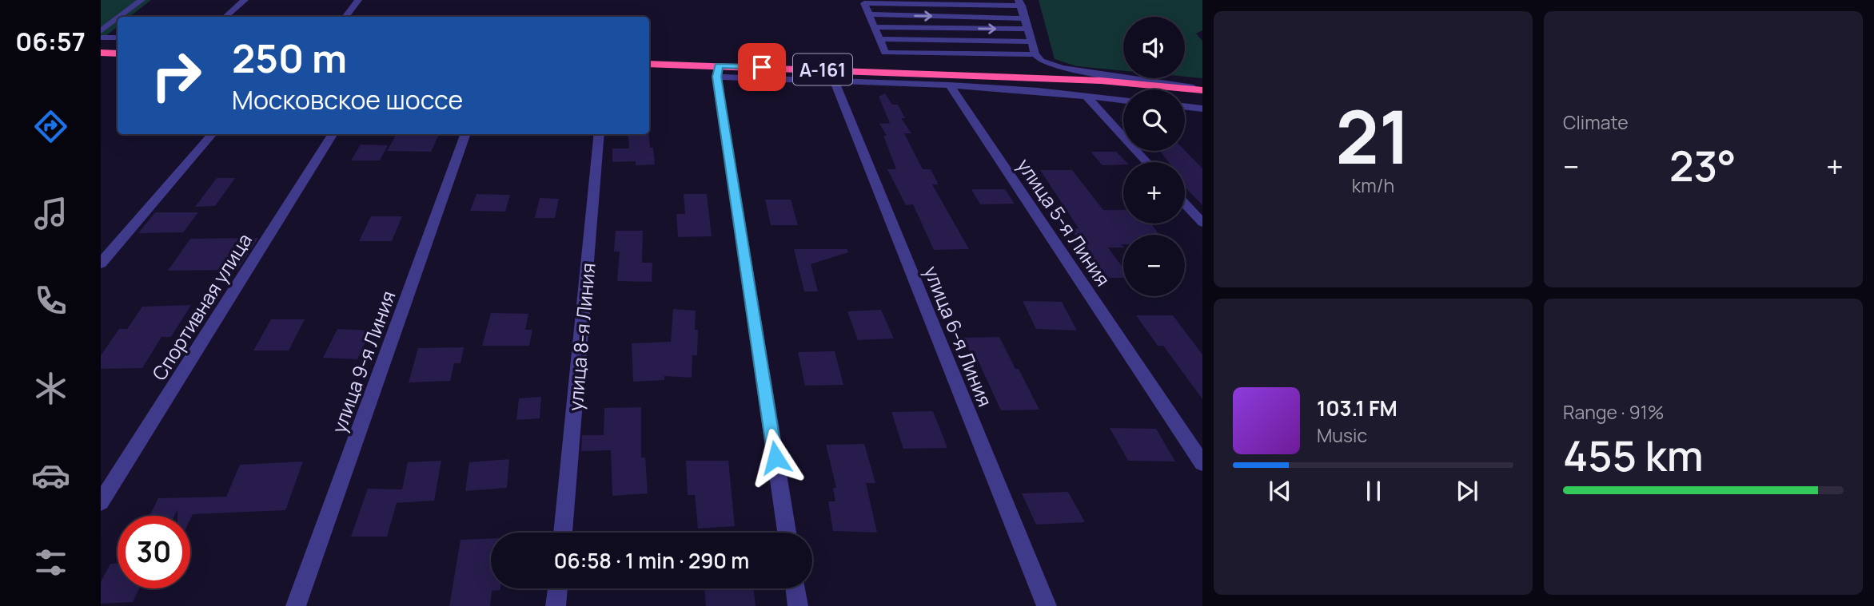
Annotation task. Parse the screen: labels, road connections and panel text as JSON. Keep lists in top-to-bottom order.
{
  "streets": {
    "highway": ["А-161"],
    "street": [
      "улица 5-я Линия",
      "Спортивная улица",
      "улица 6-я Линия",
      "улица 8-я Линия",
      "улица 9-я Линия"
    ]
  },
  "page": {
    "tabs": "06:57",
    "tile": [
      ["21", "km/h"],
      "Climate",
      ["Range · 91%", "455 km"]
    ],
    "map_buttons": ["+", "−"],
    "turn": ["250 m", "Московское шоссе"],
    "heat": ["−", "23°", "+"],
    "song": ["103.1 FM", "Music"],
    "limit": "30",
    "trip": "06:58 · 1 min · 290 m"
  }
}
